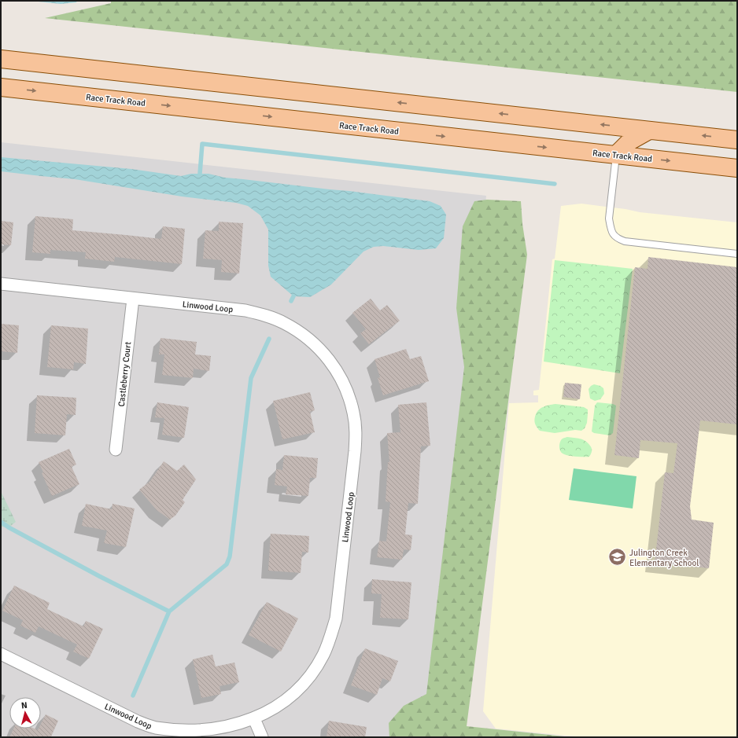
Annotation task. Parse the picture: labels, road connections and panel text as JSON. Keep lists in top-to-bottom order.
{
  "streets": {
    "main road": ["Race Track Road"],
    "street": ["Linwood Loop", "Castleberry Court"]
  },
  "crossings": [
    ["Linwood Loop", "Castleberry Court"]
  ],
  "places": {
    "school or university": ["Julington Creek Elementary School"]
  },
  "north": "top"
}
